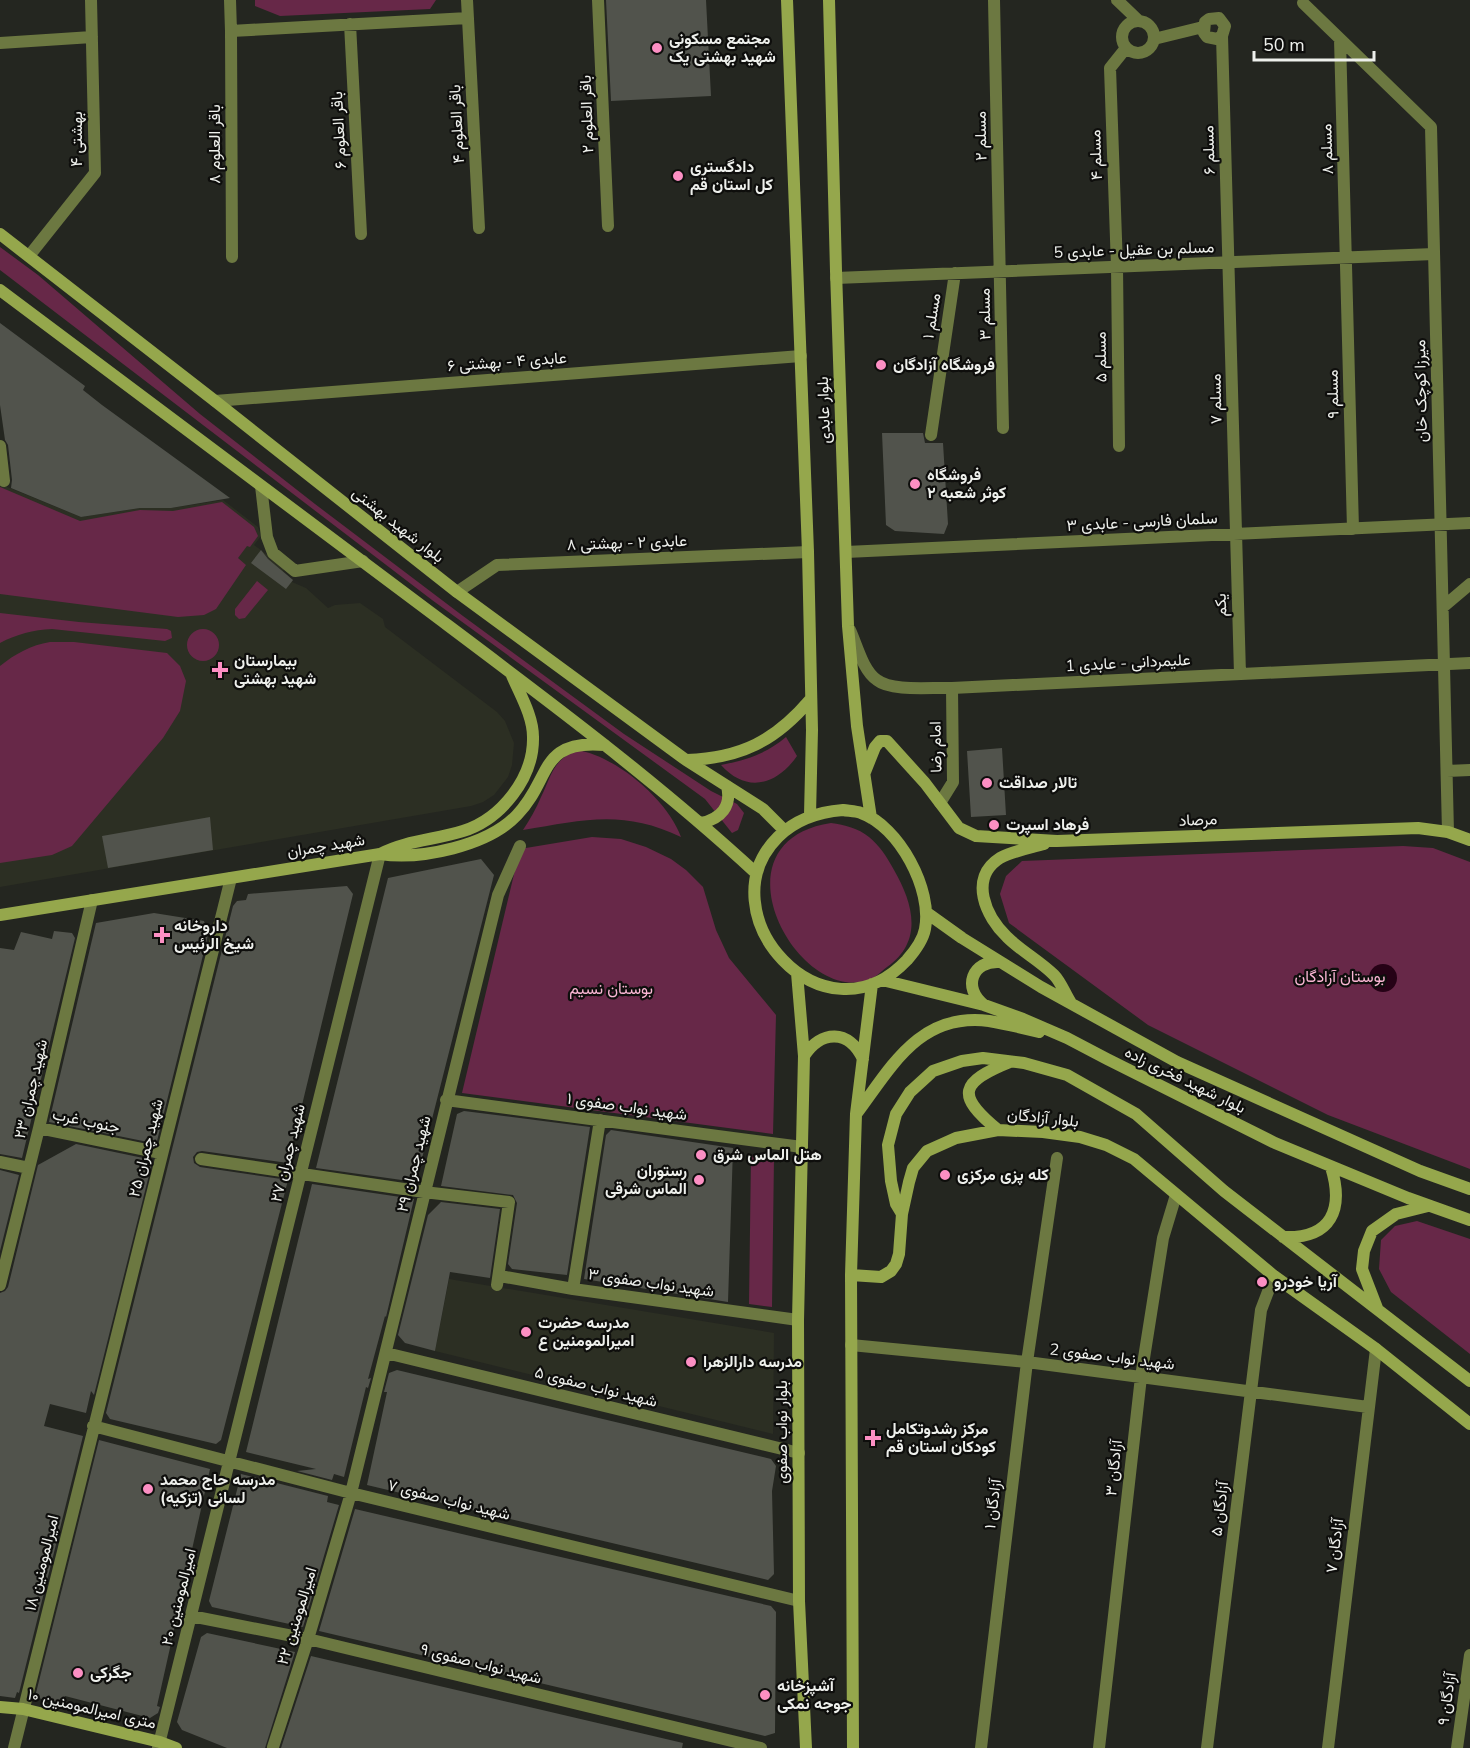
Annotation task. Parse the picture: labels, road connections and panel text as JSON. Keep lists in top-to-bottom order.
{
  "streets": {
    "main road": [
      "بلوار عابدی",
      "بلوار شهید بهشتی",
      "مرصاد",
      "شهید چمران",
      "بلوار شهید فخری زاده",
      "بلوار آزادگان",
      "بلوار نواب صفوی",
      "۱۰ متری امیرالمومنین"
    ],
    "street": [
      "باقر العلوم ۲",
      "باقر العلوم ۴",
      "باقر العلوم ۶",
      "مسلم ۲",
      "بهشتی ۴",
      "باقر العلوم ۸",
      "مسلم ۸",
      "مسلم ۶",
      "مسلم ۴",
      "مسلم بن عقیل - عابدی 5",
      "مسلم ۳",
      "مسلم ۱",
      "مسلم ۵",
      "عابدی ۴ - بهشتی ۶",
      "میرزا کوچک خان",
      "مسلم ۹",
      "مسلم ۷",
      "سلمان فارسی - عابدی ۳",
      "عابدی ۲ - بهشتی ۸",
      "یکم",
      "علیمردانی - عابدی 1",
      "امام رضا",
      "شهید چمران ۲۳",
      "شهید نواب صفوی ۱",
      "جنوب غرب",
      "شهید چمران ۲۵",
      "شهید چمران ۲۷",
      "شهید چمران ۲۹",
      "شهید نواب صفوی ۳",
      "شهید نواب صفوی 2",
      "شهید نواب صفوی ۵",
      "آزادگان ۳",
      "شهید نواب صفوی ۷",
      "آزادگان ۱",
      "آزادگان ۵",
      "آزادگان ۷",
      "امیرالمومنین ۱۸",
      "امیرالمومنین ۲۰",
      "امیرالمومنین ۲۲",
      "شهید نواب صفوی ۹",
      "آزادگان ۹"
    ]
  },
  "crossings": [
    ["مسلم ۲", "مسلم بن عقیل - عابدی 5"],
    ["مسلم ۲", "مسلم ۳"],
    ["بهشتی ۴", "بلوار شهید بهشتی"],
    ["مسلم ۸", "مسلم بن عقیل - عابدی 5"],
    ["مسلم ۸", "میرزا کوچک خان"],
    ["مسلم ۸", "مسلم ۹"],
    ["مسلم ۶", "مسلم بن عقیل - عابدی 5"],
    ["مسلم ۶", "مسلم ۷"],
    ["مسلم ۴", "مسلم بن عقیل - عابدی 5"],
    ["مسلم ۴", "مسلم ۵"],
    ["مسلم بن عقیل - عابدی 5", "مسلم ۳"],
    ["مسلم بن عقیل - عابدی 5", "مسلم ۱"],
    ["مسلم بن عقیل - عابدی 5", "مسلم ۵"],
    ["مسلم بن عقیل - عابدی 5", "میرزا کوچک خان"],
    ["مسلم بن عقیل - عابدی 5", "مسلم ۹"],
    ["مسلم بن عقیل - عابدی 5", "مسلم ۷"],
    ["مسلم بن عقیل - عابدی 5", "بلوار عابدی"],
    ["عابدی ۴ - بهشتی ۶", "بلوار عابدی"],
    ["عابدی ۴ - بهشتی ۶", "بلوار شهید بهشتی"],
    ["میرزا کوچک خان", "سلمان فارسی - عابدی ۳"],
    ["میرزا کوچک خان", "علیمردانی - عابدی 1"],
    ["میرزا کوچک خان", "مرصاد"],
    ["مسلم ۹", "سلمان فارسی - عابدی ۳"],
    ["مسلم ۷", "سلمان فارسی - عابدی ۳"],
    ["مسلم ۷", "یکم"],
    ["بلوار عابدی", "سلمان فارسی - عابدی ۳"],
    ["بلوار عابدی", "بلوار شهید بهشتی"],
    ["بلوار عابدی", "عابدی ۲ - بهشتی ۸"],
    ["بلوار عابدی", "علیمردانی - عابدی 1"],
    ["بلوار عابدی", "مرصاد"],
    ["بلوار عابدی", "بلوار شهید فخری زاده"],
    ["بلوار عابدی", "بلوار نواب صفوی"],
    ["سلمان فارسی - عابدی ۳", "یکم"],
    ["بلوار شهید بهشتی", "عابدی ۲ - بهشتی ۸"],
    ["بلوار شهید بهشتی", "بلوار شهید فخری زاده"],
    ["بلوار شهید بهشتی", "بلوار نواب صفوی"],
    ["یکم", "علیمردانی - عابدی 1"],
    ["علیمردانی - عابدی 1", "امام رضا"],
    ["امام رضا", "مرصاد"],
    ["شهید چمران", "شهید چمران ۲۳"],
    ["شهید چمران", "شهید چمران ۲۵"],
    ["شهید چمران", "شهید چمران ۲۷"],
    ["بلوار شهید فخری زاده", "بلوار نواب صفوی"],
    ["شهید چمران ۲۳", "جنوب غرب"],
    ["شهید نواب صفوی ۱", "شهید چمران ۲۹"],
    ["شهید نواب صفوی ۱", "بلوار نواب صفوی"],
    ["بلوار آزادگان", "آزادگان ۳"],
    ["بلوار آزادگان", "آزادگان ۵"],
    ["بلوار آزادگان", "آزادگان ۷"],
    ["جنوب غرب", "شهید چمران ۲۵"],
    ["شهید چمران ۲۵", "شهید نواب صفوی ۷"],
    ["شهید چمران ۲۵", "امیرالمومنین ۱۸"],
    ["شهید چمران ۲۷", "شهید نواب صفوی ۷"],
    ["شهید چمران ۲۷", "امیرالمومنین ۲۰"],
    ["شهید چمران ۲۹", "شهید نواب صفوی ۳"],
    ["شهید چمران ۲۹", "شهید نواب صفوی ۵"],
    ["شهید چمران ۲۹", "شهید نواب صفوی ۷"],
    ["شهید چمران ۲۹", "امیرالمومنین ۲۲"],
    ["شهید نواب صفوی ۳", "بلوار نواب صفوی"],
    ["شهید نواب صفوی 2", "آزادگان ۳"],
    ["شهید نواب صفوی 2", "آزادگان ۱"],
    ["شهید نواب صفوی 2", "آزادگان ۵"],
    ["شهید نواب صفوی 2", "آزادگان ۷"],
    ["شهید نواب صفوی ۵", "بلوار نواب صفوی"],
    ["بلوار نواب صفوی", "شهید نواب صفوی ۷"],
    ["شهید نواب صفوی ۷", "امیرالمومنین ۱۸"],
    ["شهید نواب صفوی ۷", "امیرالمومنین ۲۰"],
    ["شهید نواب صفوی ۷", "امیرالمومنین ۲۲"],
    ["امیرالمومنین ۱۸", "۱۰ متری امیرالمومنین"],
    ["امیرالمومنین ۲۰", "شهید نواب صفوی ۹"],
    ["امیرالمومنین ۲۰", "۱۰ متری امیرالمومنین"],
    ["امیرالمومنین ۲۲", "شهید نواب صفوی ۹"]
  ],
  "parks": ["بوستان آزادگان", "بوستان نسیم"],
  "places": {
    "other": [
      "مجتمع مسکونی شهید بهشتی یک",
      "دادگستری کل استان قم",
      "فروشگاه آزادگان",
      "فروشگاه کوثر شعبه ۲",
      "تالار صداقت",
      "فرهاد اسپرت",
      "هتل الماس شرق",
      "کله پزی مرکزی",
      "رستوران الماس شرقی",
      "آریا خودرو",
      "مدرسه حضرت امیرالمومنین ع",
      "مدرسه دارالزهرا",
      "مدرسه حاج محمد لسانی (تزکیه)",
      "جگرکی",
      "آشپزخانه جوجه نمکی"
    ],
    "health": ["بیمارستان شهید بهشتی", "داروخانه شیخ الرئیس", "مرکز رشدوتکامل کودکان استان قم"]
  },
  "scale_bar": "50 m"
}
